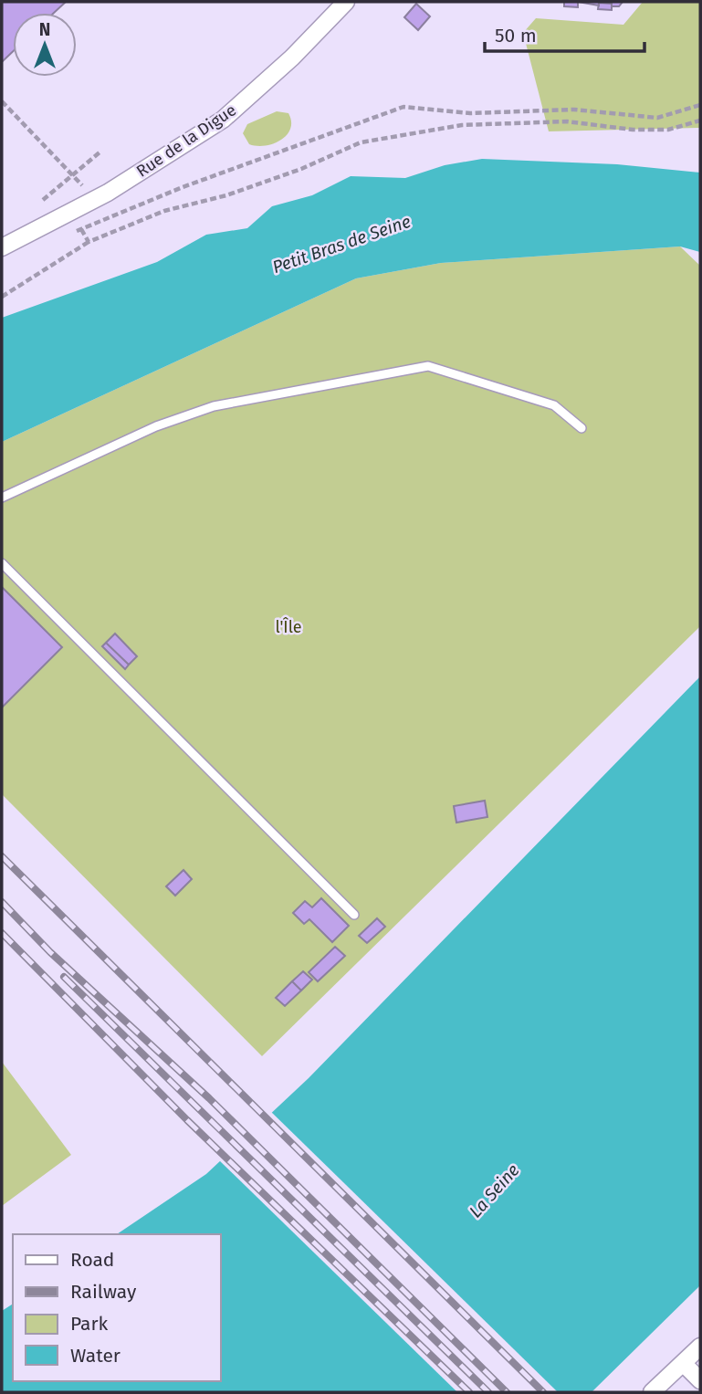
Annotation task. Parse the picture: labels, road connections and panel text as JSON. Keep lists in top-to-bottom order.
{
  "streets": {
    "street": ["Rue de la Digue"]
  },
  "water": ["Petit Bras de Seine", "La Seine"],
  "parks": ["l'Île"],
  "legend": [
    "Road",
    "Railway",
    "Park",
    "Water"
  ],
  "scale_bar": "50 m",
  "north": "top"
}
